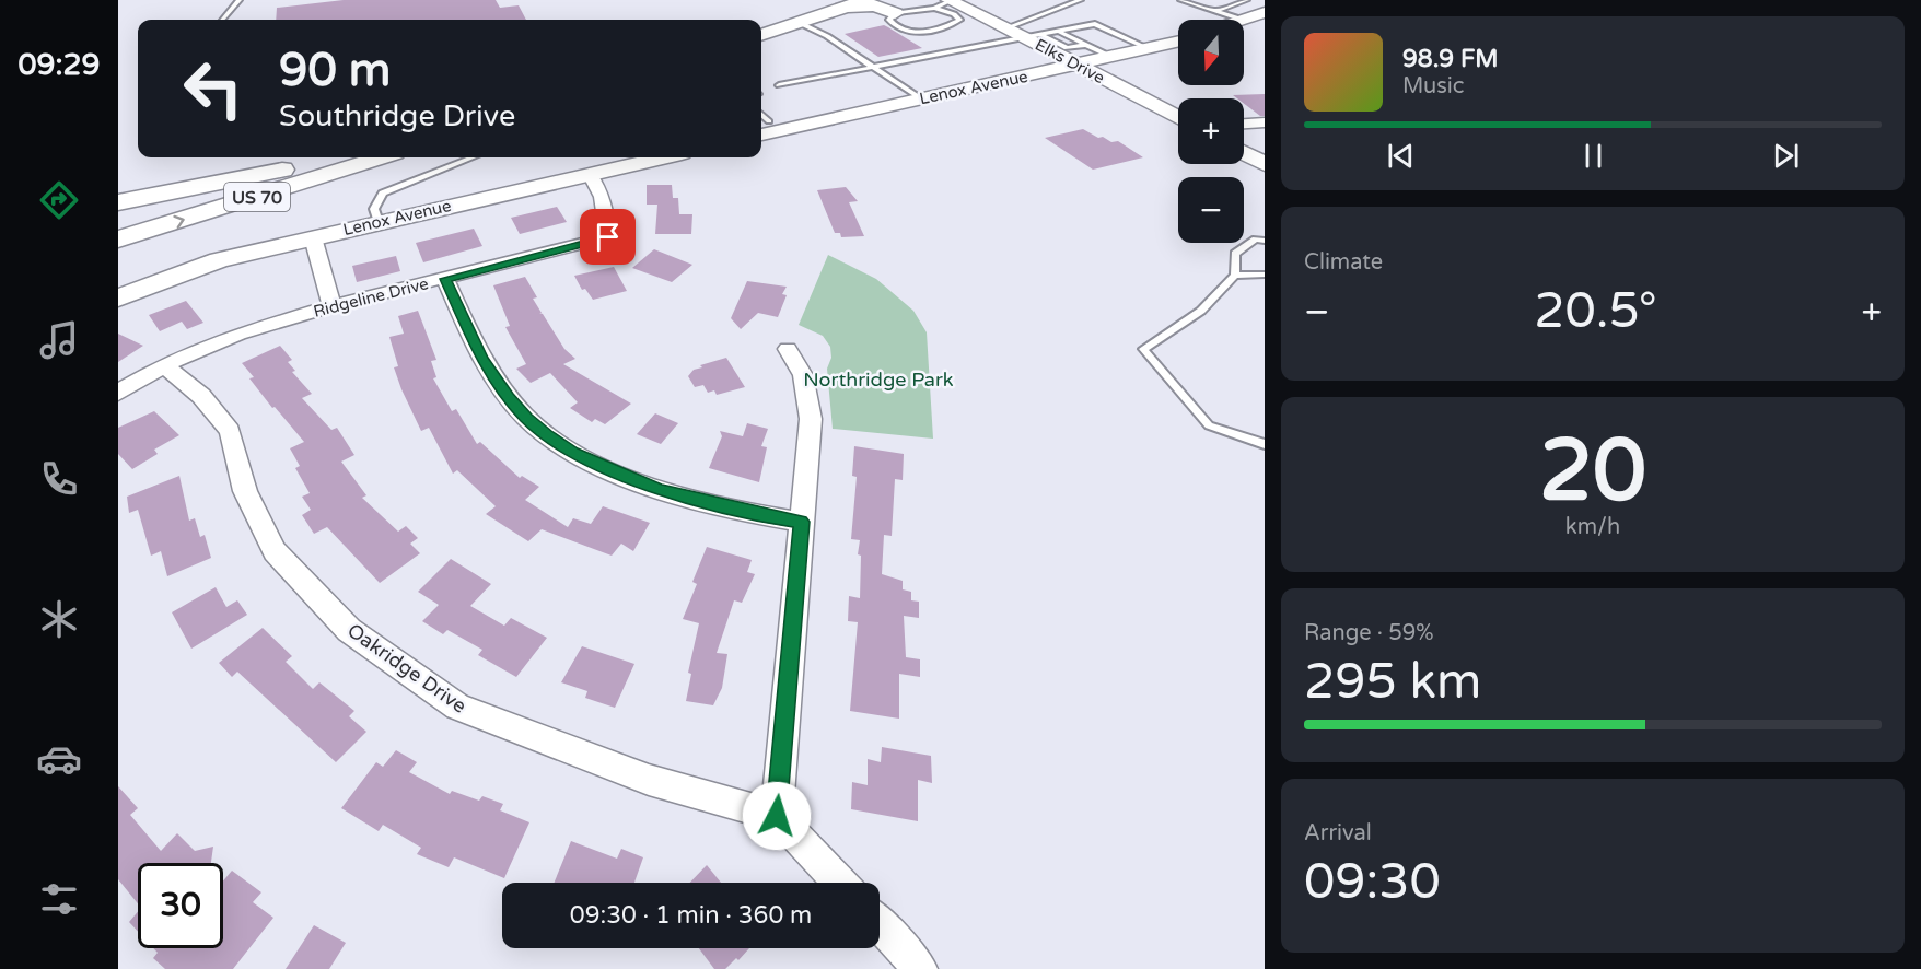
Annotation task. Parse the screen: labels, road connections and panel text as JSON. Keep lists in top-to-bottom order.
{
  "streets": {
    "main road": ["US 70"],
    "street": [
      "Elks Drive",
      "Lenox Avenue",
      "Ridgeline Drive",
      "Oakridge Drive"
    ]
  },
  "crossings": [
    ["Elks Drive", "Lenox Avenue"],
    ["Lenox Avenue", "Ridgeline Drive"],
    ["Ridgeline Drive", "Oakridge Drive"]
  ],
  "parks": ["Northridge Park"],
  "north": "bottom",
  "page": {
    "tabs": "09:29",
    "map_buttons": ["+", "−"],
    "turn": ["90 m", "Southridge Drive"],
    "song": ["98.9 FM", "Music"],
    "tile": [
      "Climate",
      ["20", "km/h"],
      ["Range · 59%", "295 km"],
      ["Arrival", "09:30"]
    ],
    "heat": ["−", "20.5°", "+"],
    "limit": "30",
    "trip": "09:30 · 1 min · 360 m"
  }
}
